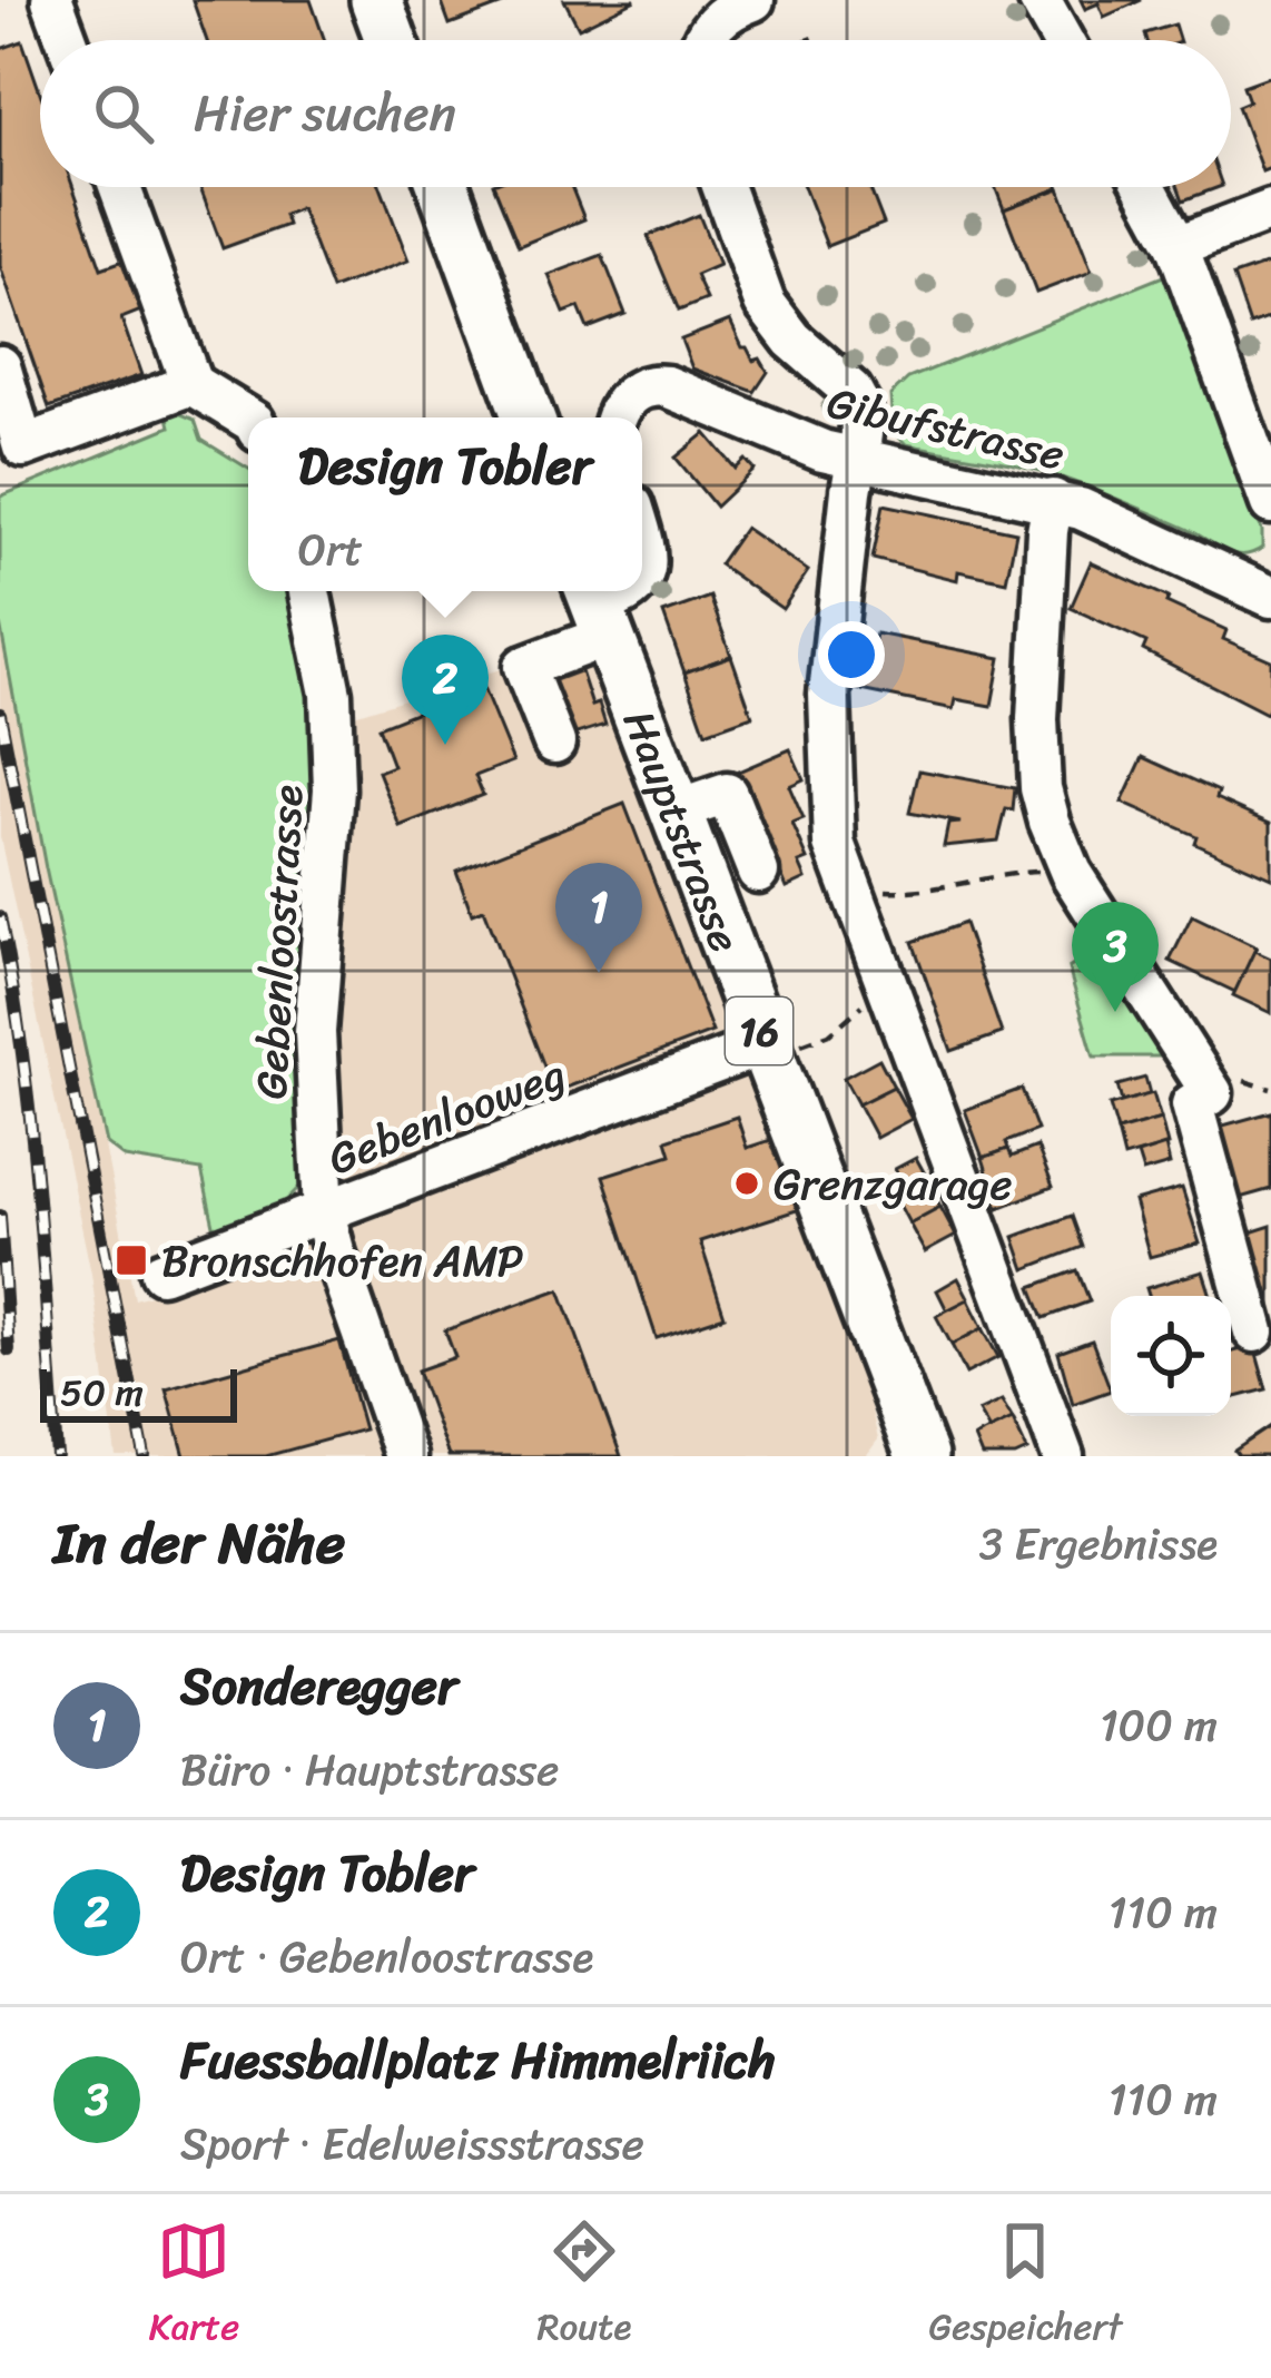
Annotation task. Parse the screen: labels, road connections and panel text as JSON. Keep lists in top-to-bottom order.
{
  "streets": {
    "main road": ["Hauptstrasse", "16"],
    "street": ["Gibufstrasse", "Gebenloostrasse", "Gebenlooweg"]
  },
  "crossings": [
    ["Hauptstrasse", "Gebenlooweg"],
    ["Gebenloostrasse", "Gebenlooweg"]
  ],
  "places": {
    "other": ["Grenzgarage"],
    "transit": ["Bronschhofen AMP"]
  },
  "scale_bar": "50 m",
  "page": {
    "search": "Hier suchen",
    "popup": ["Design Tobler", "Ort"],
    "pins": ["2", "1", "3"],
    "scale": "50 m",
    "heading": ["In der Nähe", "3 Ergebnisse"],
    "list": [
      {
        "mark": "1",
        "name": "Sonderegger",
        "note": "Büro · Hauptstrasse",
        "value": "100 m"
      },
      {
        "mark": "2",
        "name": "Design Tobler",
        "note": "Ort · Gebenloostrasse",
        "value": "110 m"
      },
      {
        "mark": "3",
        "name": "Fuessballplatz Himmelriich",
        "note": "Sport · Edelweissstrasse",
        "value": "110 m"
      }
    ],
    "nav": ["Karte", "Route", "Gespeichert"]
  }
}
